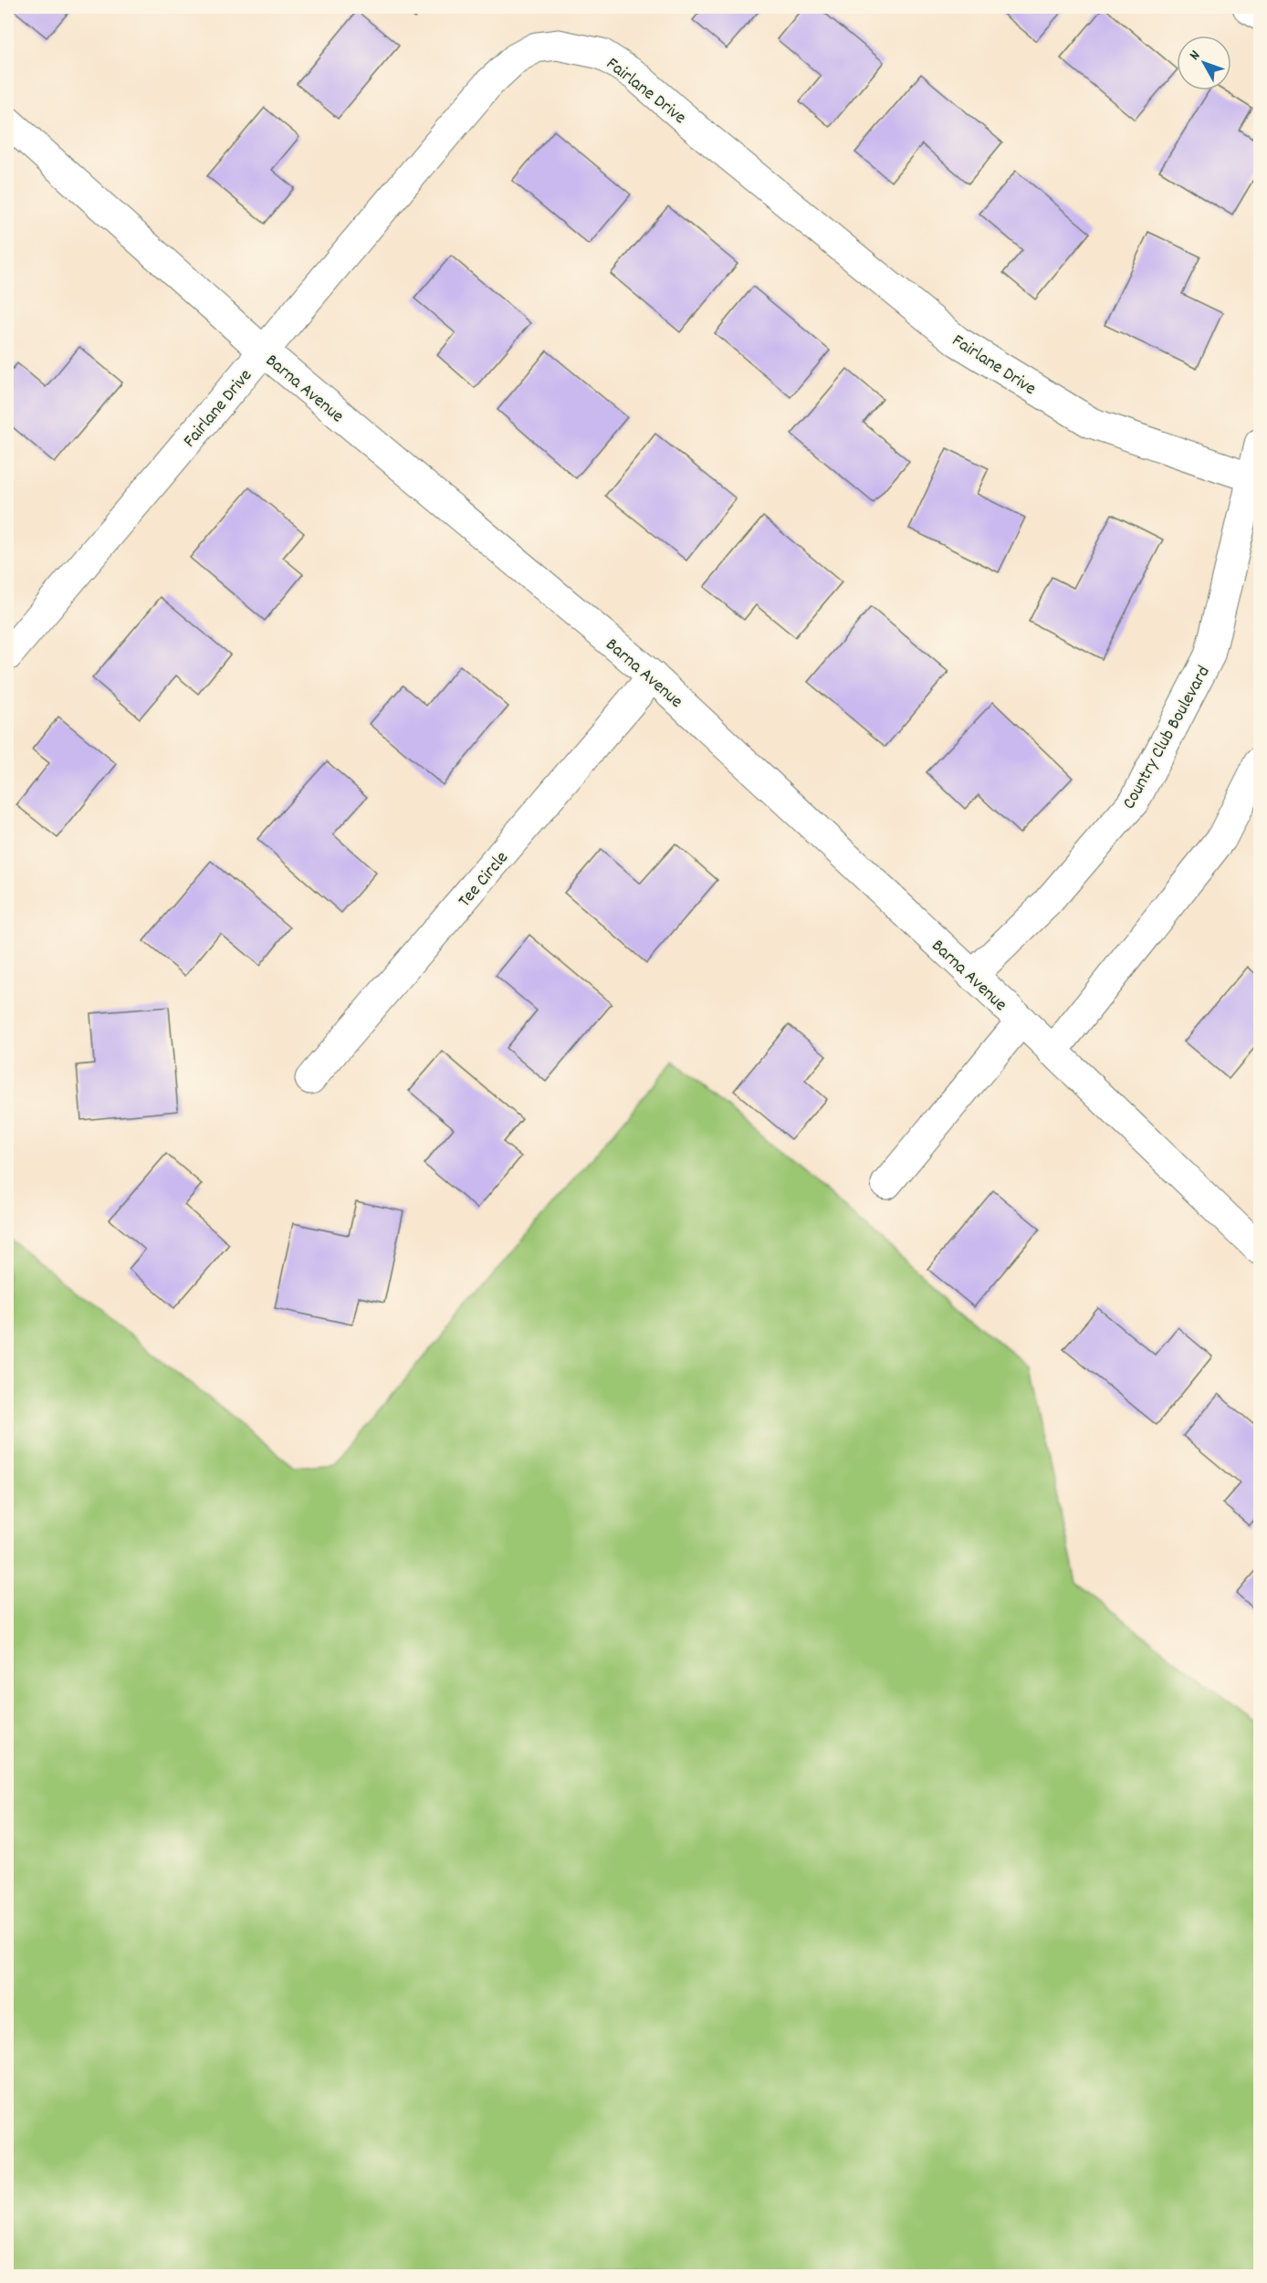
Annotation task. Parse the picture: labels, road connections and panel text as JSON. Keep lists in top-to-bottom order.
{
  "streets": {
    "street": [
      "Fairlane Drive",
      "Barna Avenue",
      "Country Club Boulevard",
      "Tee Circle"
    ]
  },
  "crossings": [
    ["Fairlane Drive", "Barna Avenue"],
    ["Fairlane Drive", "Country Club Boulevard"],
    ["Barna Avenue", "Country Club Boulevard"],
    ["Barna Avenue", "Tee Circle"]
  ],
  "north": "top left"
}
